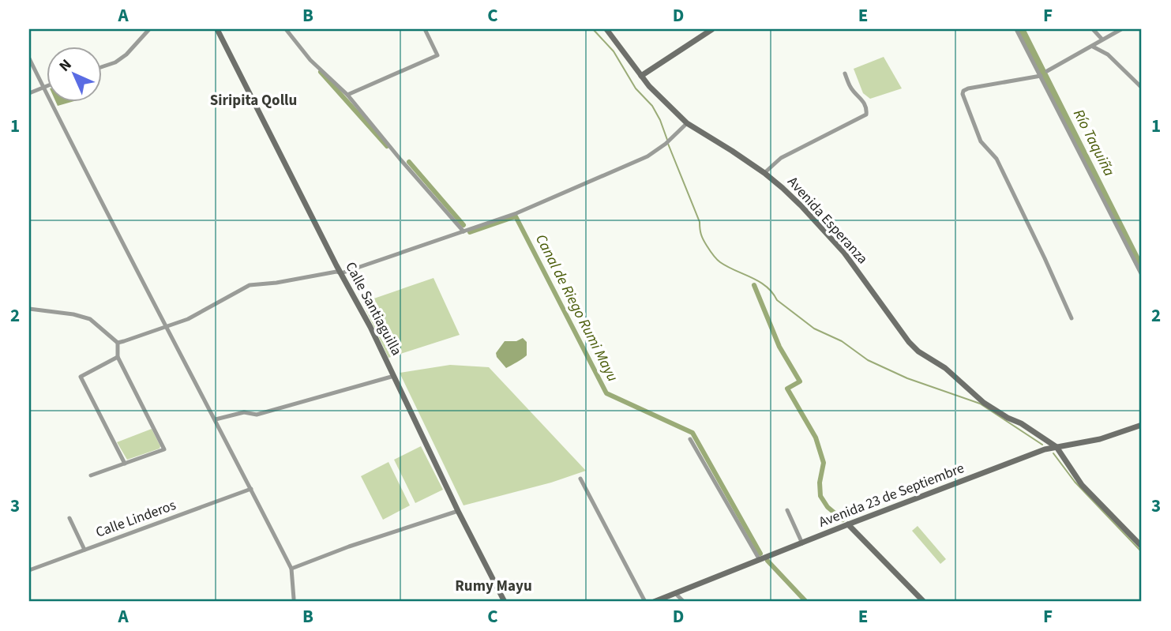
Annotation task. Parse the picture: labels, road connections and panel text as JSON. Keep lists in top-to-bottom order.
{
  "streets": {
    "main road": ["Avenida Esperanza", "Calle Santiaguilla", "Avenida 23 de Septiembre"],
    "street": ["Calle Linderos"]
  },
  "crossings": [
    ["Avenida Esperanza", "Avenida 23 de Septiembre"]
  ],
  "districts": ["Siripita Qollu", "Rumy Mayu"],
  "water": ["Río Taquiña", "Canal de Riego Rumi Mayu"],
  "north": "top left",
  "grid": {
    "columns": [
      "A",
      "B",
      "C",
      "D",
      "E",
      "F"
    ],
    "rows": ["1", "2", "3"]
  }
}
